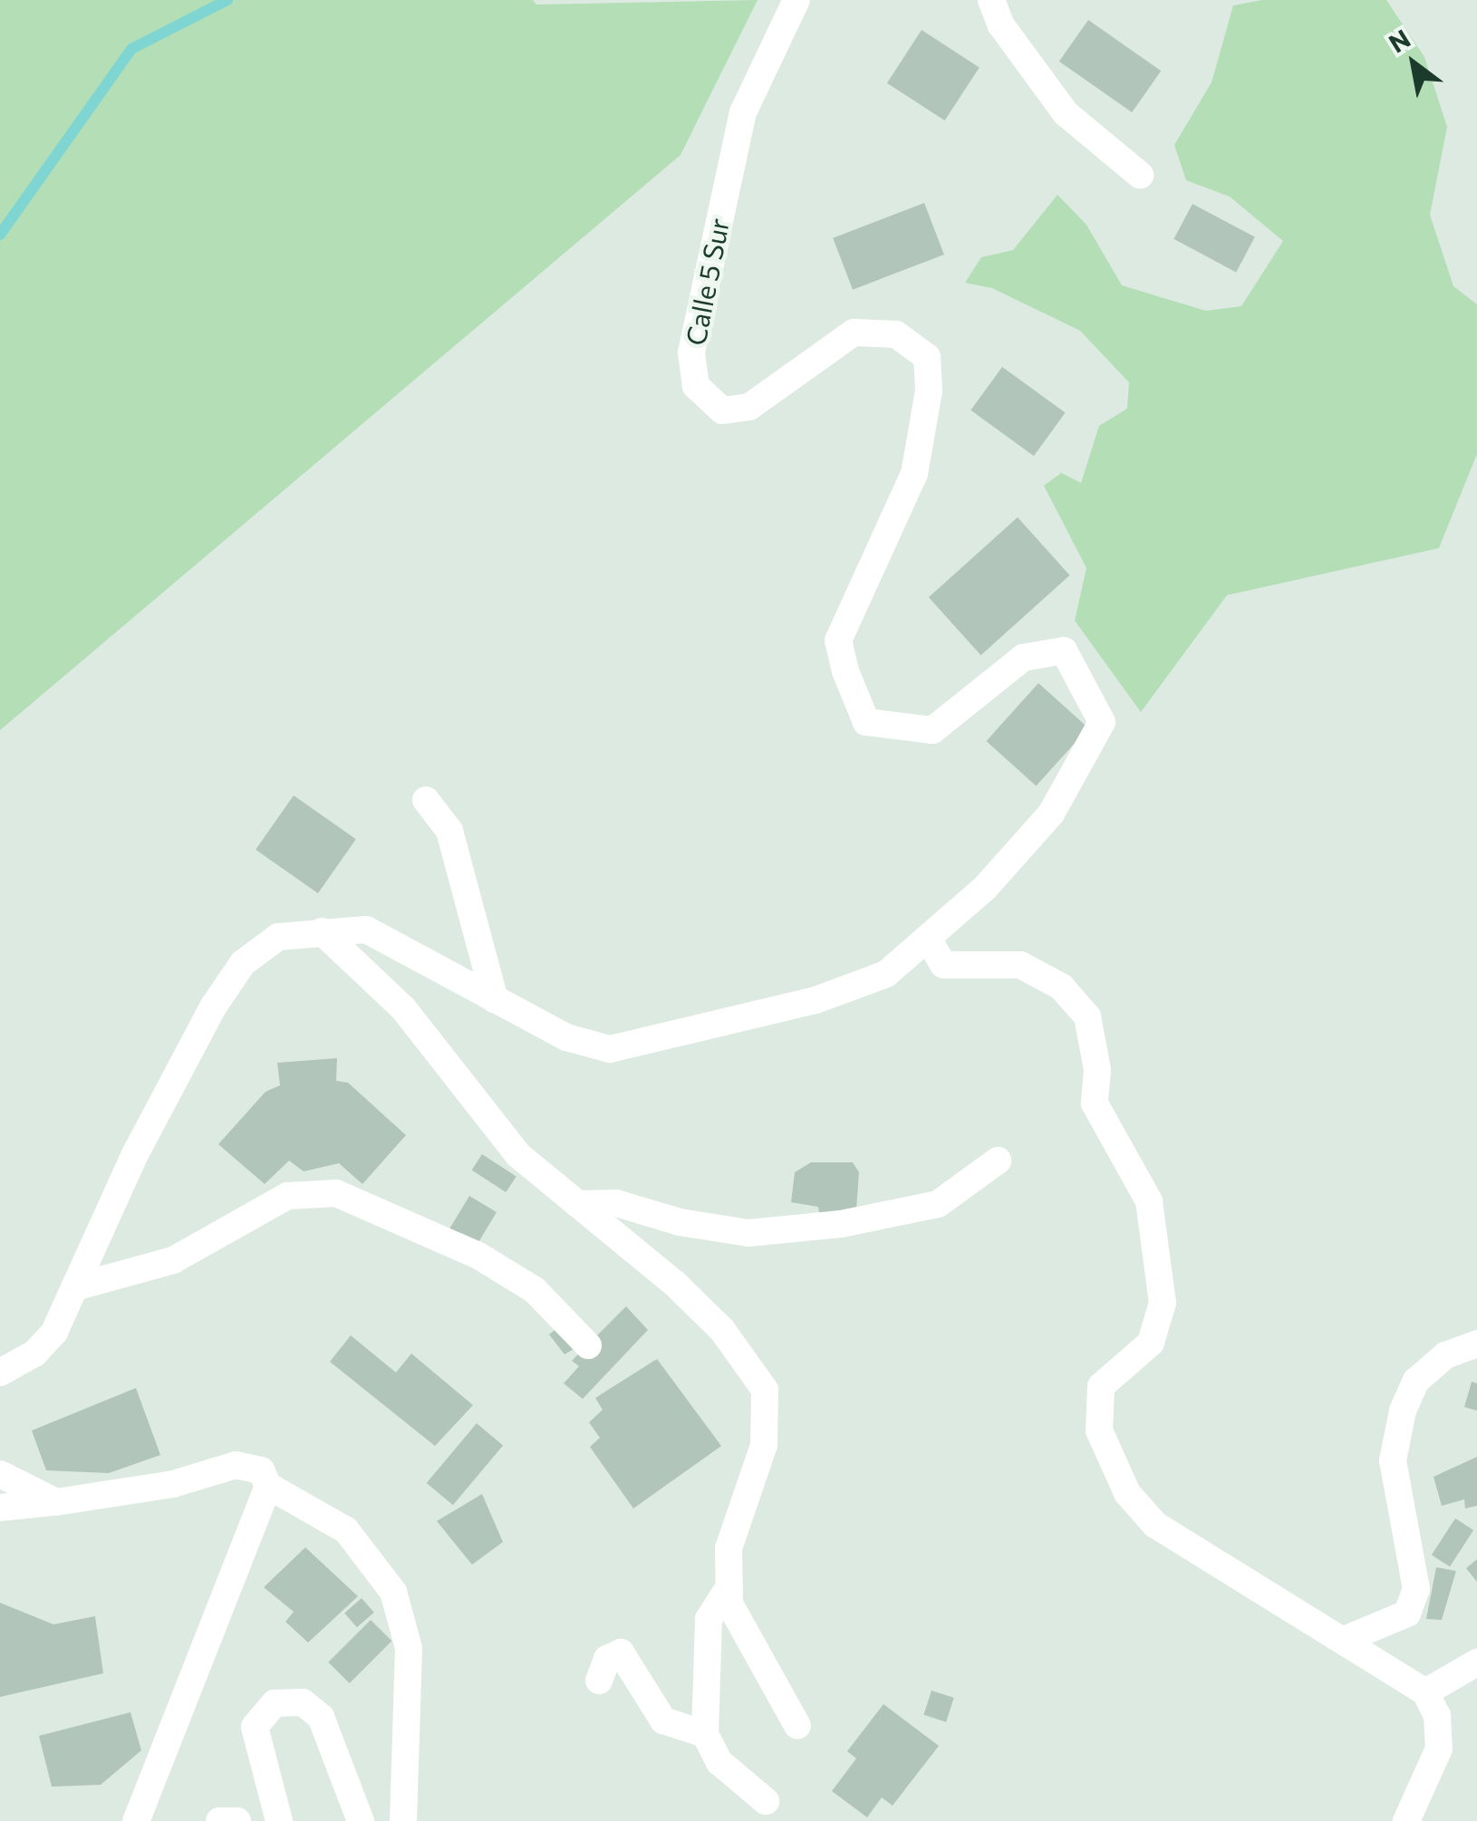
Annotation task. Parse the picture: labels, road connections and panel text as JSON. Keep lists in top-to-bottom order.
{
  "streets": {
    "street": ["Calle 5 Sur"]
  },
  "north": "top left"
}
